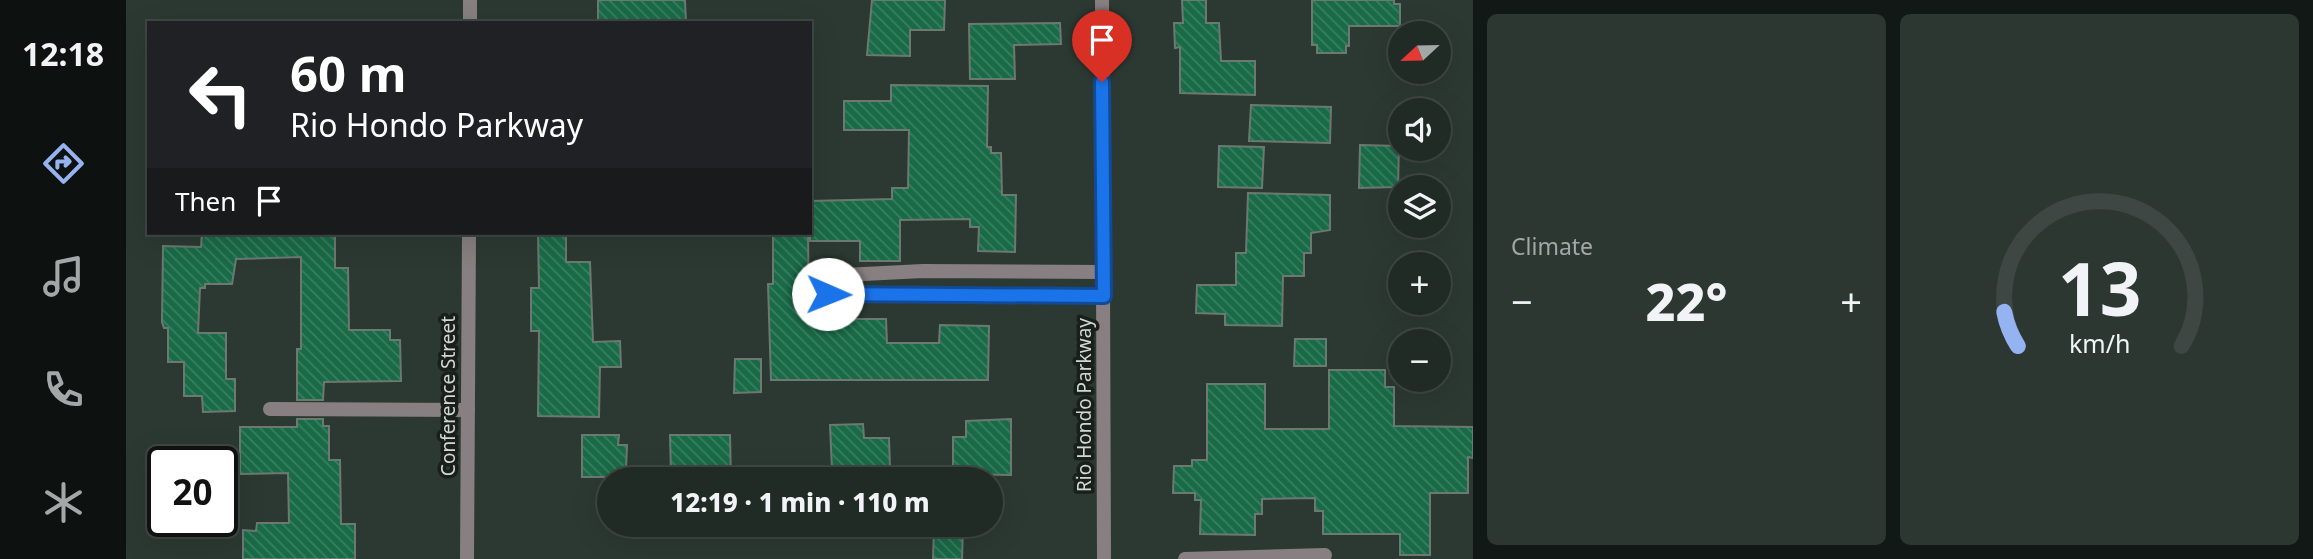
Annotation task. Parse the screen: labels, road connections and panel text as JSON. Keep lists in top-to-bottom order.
{
  "streets": {
    "street": ["Conference Street", "Rio Hondo Parkway"]
  },
  "north": "left",
  "page": {
    "tabs": "12:18",
    "tile": "Climate",
    "map_buttons": ["+", "−"],
    "turn": ["60 m", "Rio Hondo Parkway"],
    "then": "Then",
    "heat": ["−", "22°", "+"],
    "limit": "20",
    "trip": "12:19 · 1 min · 110 m",
    "gauge": ["13", "km/h"]
  }
}
